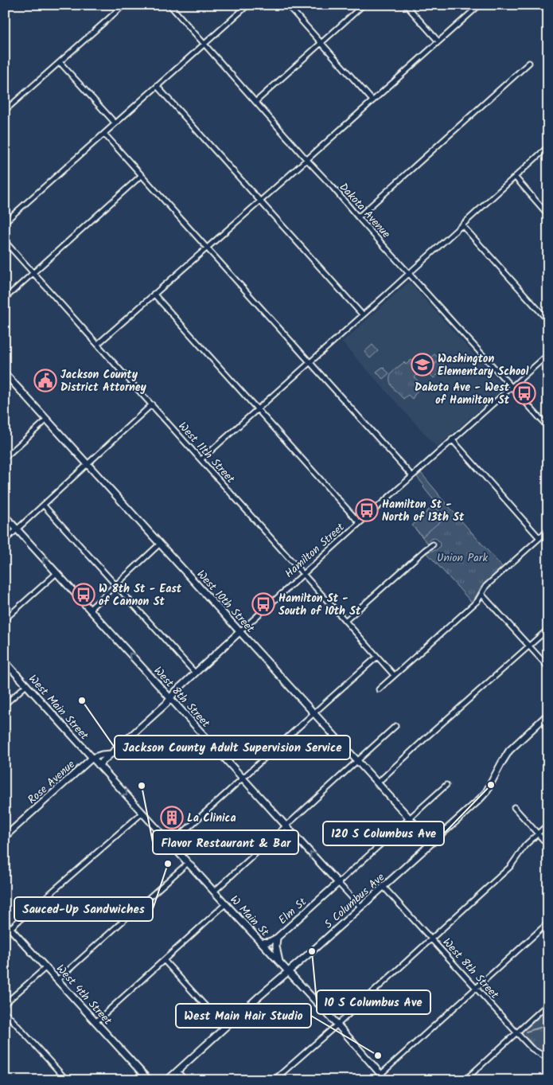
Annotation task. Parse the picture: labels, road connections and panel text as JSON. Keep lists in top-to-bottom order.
{
  "streets": {
    "main road": [
      "Hamilton Street",
      "West 10th Street",
      "West 8th Street",
      "West Main Street",
      "Rose Avenue",
      "S Columbus Ave",
      "Elm St",
      "W Main St",
      "West 4th Street"
    ],
    "street": ["Dakota Avenue", "West 11th Street"]
  },
  "crossings": [
    ["Dakota Avenue", "Hamilton Street"],
    ["West 11th Street", "Hamilton Street"],
    ["Hamilton Street", "West 10th Street"],
    ["Hamilton Street", "West 8th Street"],
    ["Hamilton Street", "West Main Street"],
    ["Hamilton Street", "W Main St"],
    ["West 10th Street", "S Columbus Ave"],
    ["West 8th Street", "S Columbus Ave"],
    ["West 8th Street", "Elm St"],
    ["West Main Street", "Rose Avenue"],
    ["West Main Street", "W Main St"],
    ["S Columbus Ave", "W Main St"],
    ["Elm St", "W Main St"]
  ],
  "parks": ["Union Park"],
  "places": {
    "school or university": ["Washington Elementary School"],
    "public building": ["Jackson County District Attorney"],
    "bus stop": [
      "Dakota Ave - West of Hamilton St",
      "Hamilton St - North of 13th St",
      "W 8th St - East of Cannon St",
      "Hamilton St - South of 10th St"
    ],
    "other": [
      "Jackson County Adult Supervision Service",
      "120 S Columbus Ave",
      "Flavor Restaurant & Bar",
      "Sauced-Up Sandwiches",
      "10 S Columbus Ave",
      "West Main Hair Studio"
    ],
    "building": ["La Clinica"]
  }
}
